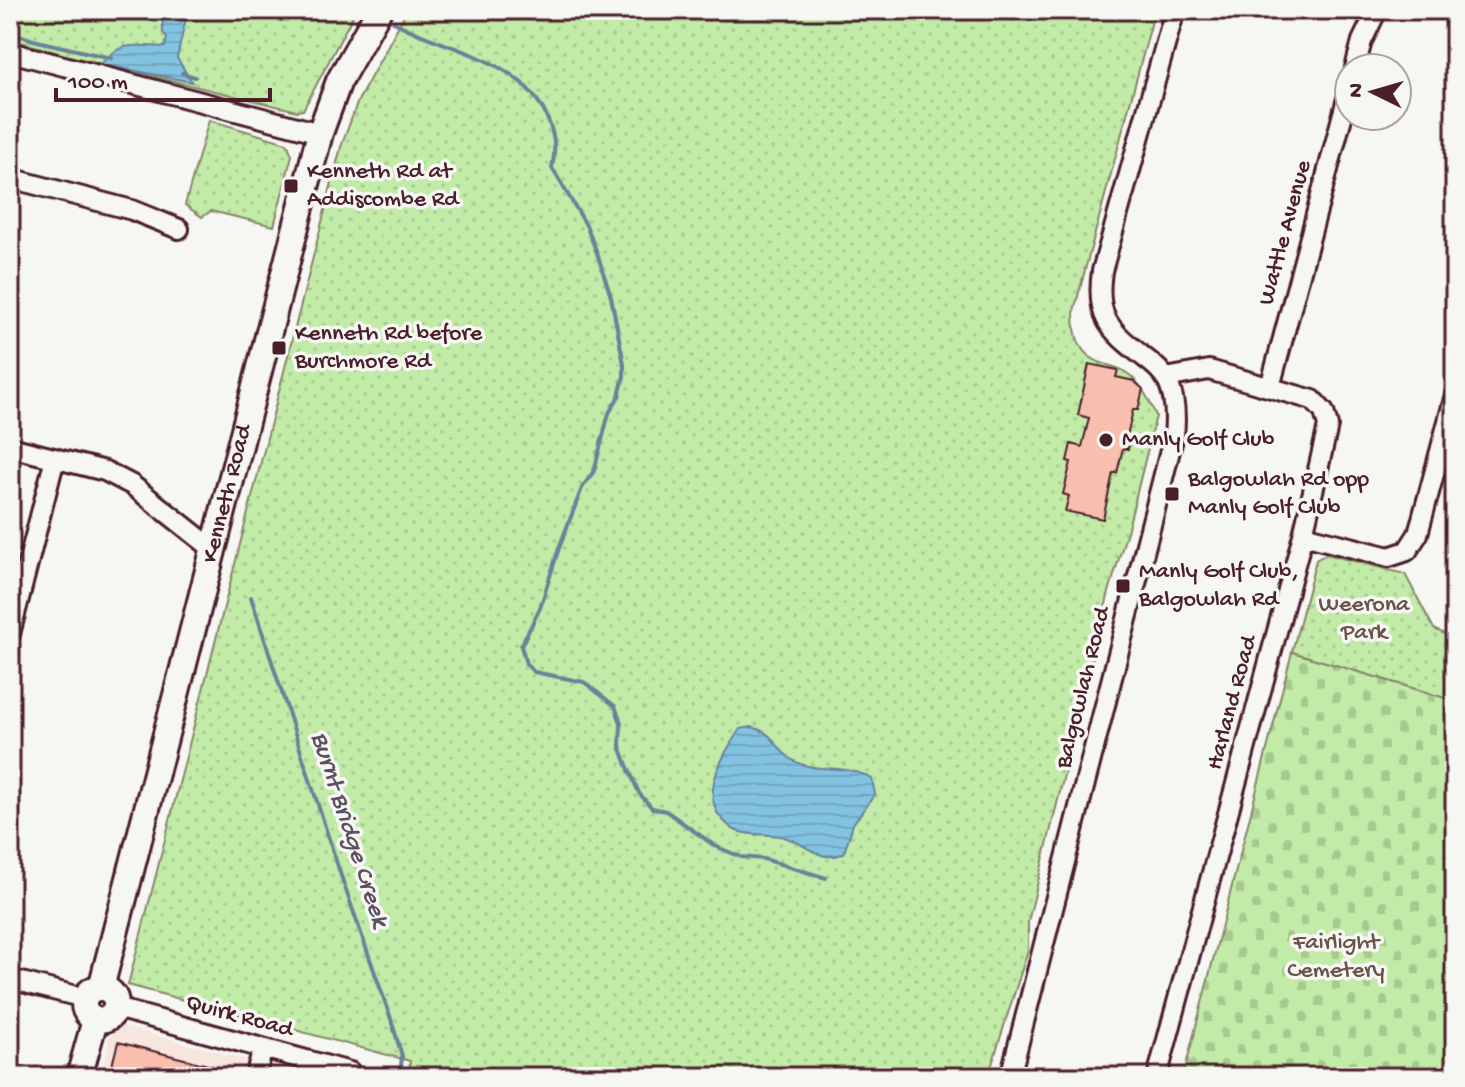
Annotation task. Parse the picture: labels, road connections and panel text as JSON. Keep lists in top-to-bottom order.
{
  "streets": {
    "main road": ["Kenneth Road"],
    "street": [
      "Wattle Avenue",
      "Balgowlah Road",
      "Harland Road",
      "Quirk Road"
    ]
  },
  "crossings": [
    ["Wattle Avenue", "Harland Road"],
    ["Kenneth Road", "Quirk Road"],
    ["Balgowlah Road", "Harland Road"]
  ],
  "water": ["Burnt Bridge Creek"],
  "parks": ["Weerona Park", "Fairlight Cemetery"],
  "places": {
    "transit": [
      "Kenneth Rd at Addiscombe Rd",
      "Kenneth Rd before Burchmore Rd",
      "Balgowlah Rd opp Manly Golf Club",
      "Manly Golf Club, Balgowlah Rd"
    ],
    "other": ["Manly Golf Club"]
  },
  "scale_bar": "100 m",
  "north": "left"
}
